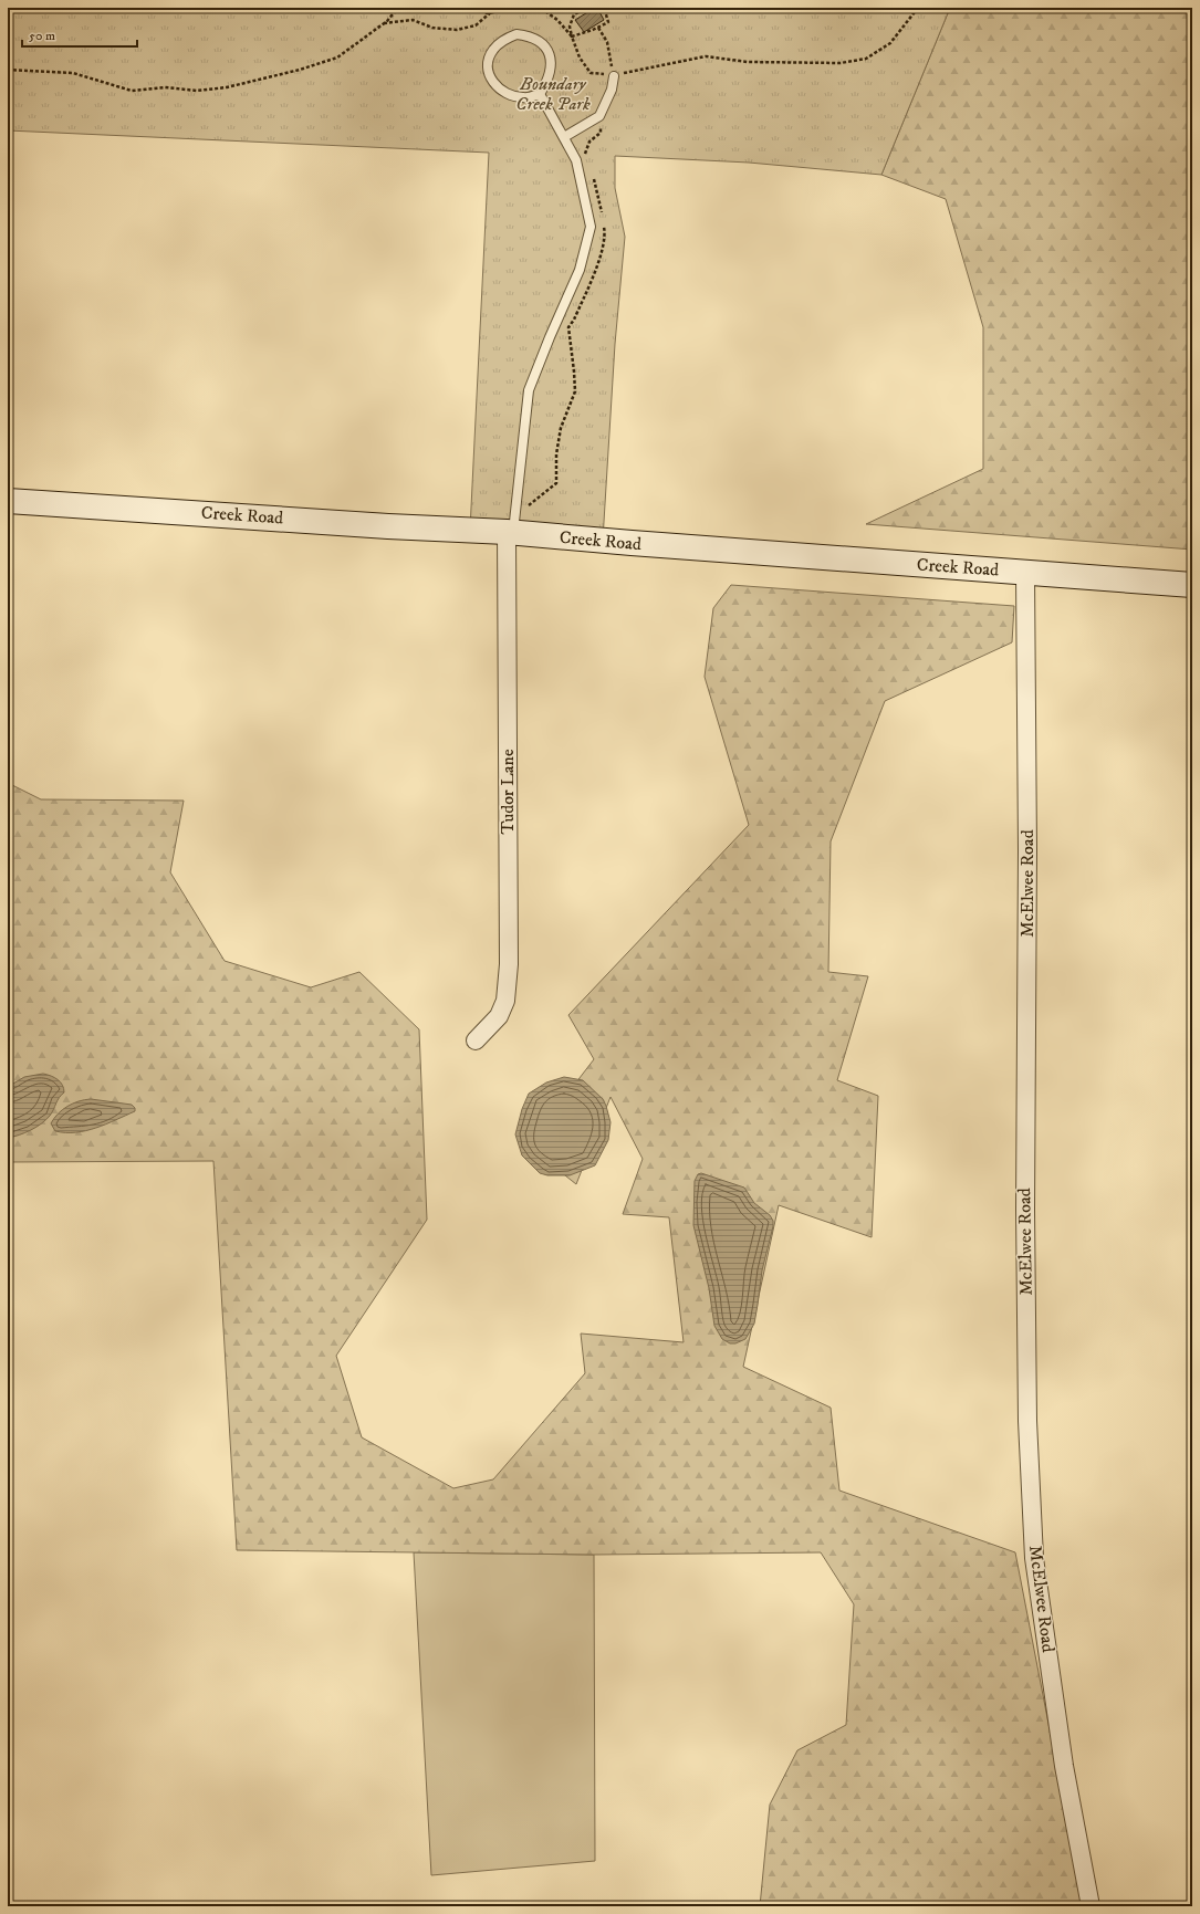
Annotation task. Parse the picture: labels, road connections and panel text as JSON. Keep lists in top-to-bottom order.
{
  "streets": {
    "main road": ["Creek Road"],
    "street": ["Tudor Lane", "McElwee Road"]
  },
  "crossings": [
    ["Creek Road", "Tudor Lane"],
    ["Creek Road", "McElwee Road"]
  ],
  "parks": ["Boundary Creek Park"],
  "scale_bar": "50 m"
}
